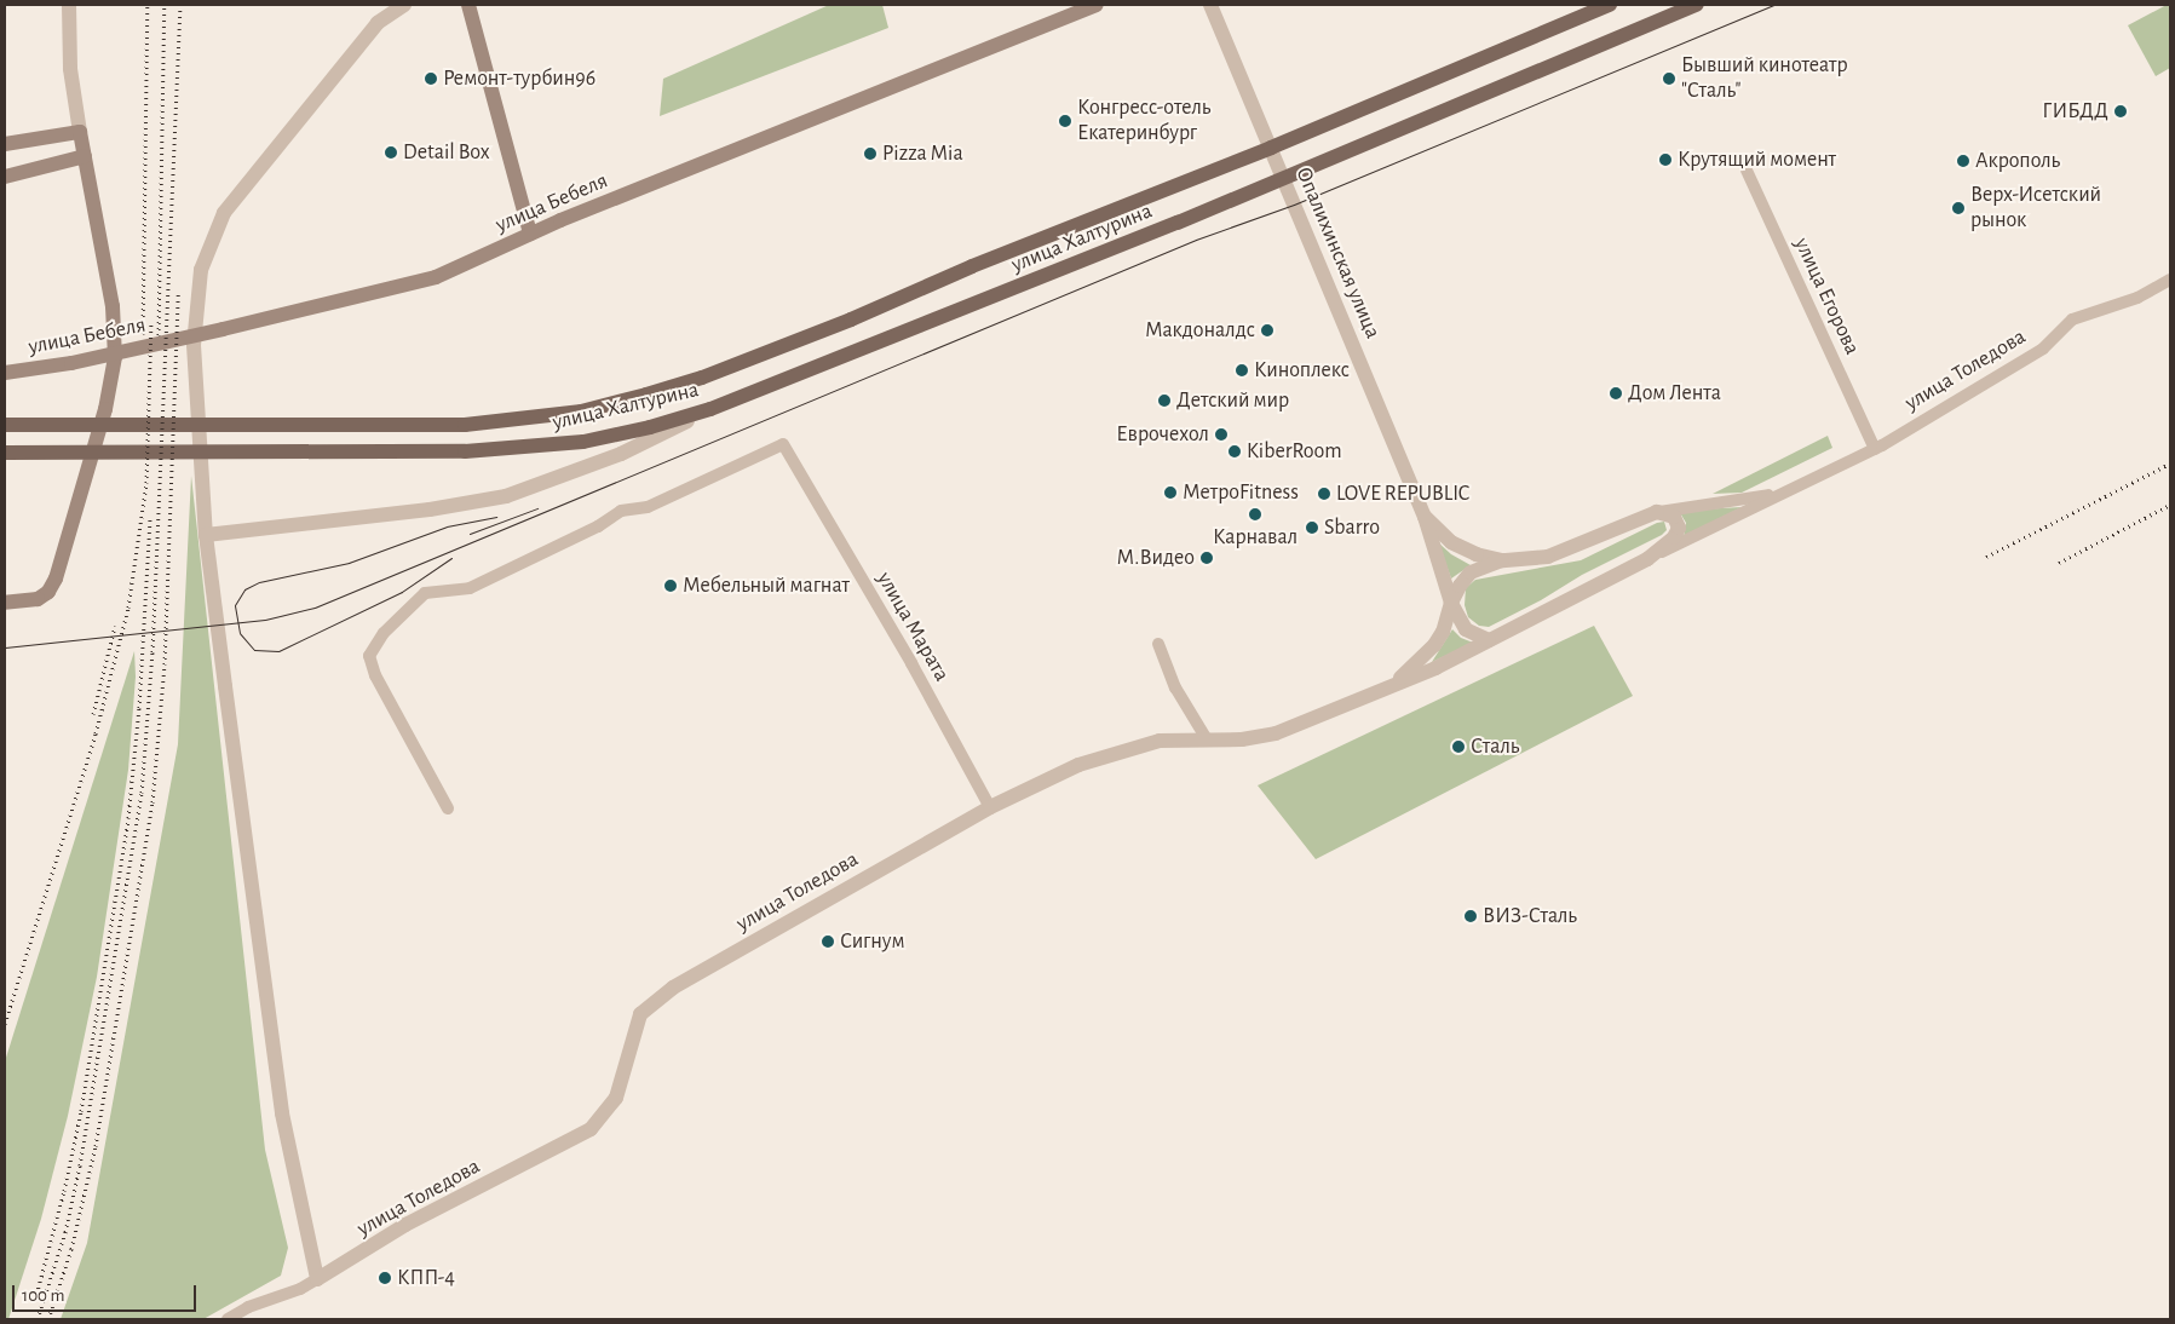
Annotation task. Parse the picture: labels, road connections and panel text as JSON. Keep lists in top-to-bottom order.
{
  "streets": {
    "main road": ["улица Бебеля", "улица Халтурина"],
    "street": [
      "Опалихинская улица",
      "улица Егорова",
      "улица Толедова",
      "улица Марата"
    ]
  },
  "crossings": [
    ["улица Халтурина", "Опалихинская улица"],
    ["Опалихинская улица", "улица Толедова"],
    ["улица Егорова", "улица Толедова"],
    ["улица Толедова", "улица Марата"]
  ],
  "places": [
    "Ремонт-турбин96",
    "Бывший кинотеатр \"Сталь\"",
    "ГИБДД",
    "Конгресс-отель Екатеринбург",
    "Detail Box",
    "Pizza Mia",
    "Крутящий момент",
    "Акрополь",
    "Верх-Исетский рынок",
    "Макдоналдс",
    "Киноплекс",
    "Дом Лента",
    "Детский мир",
    "Еврочехол",
    "KiberRoom",
    "МетроFitness",
    "LOVE REPUBLIC",
    "Карнавал",
    "Sbarro",
    "М.Видео",
    "Мебельный магнат",
    "Сталь",
    "ВИЗ-Сталь",
    "Сигнум",
    "КПП-4"
  ],
  "scale_bar": "100 m"
}
